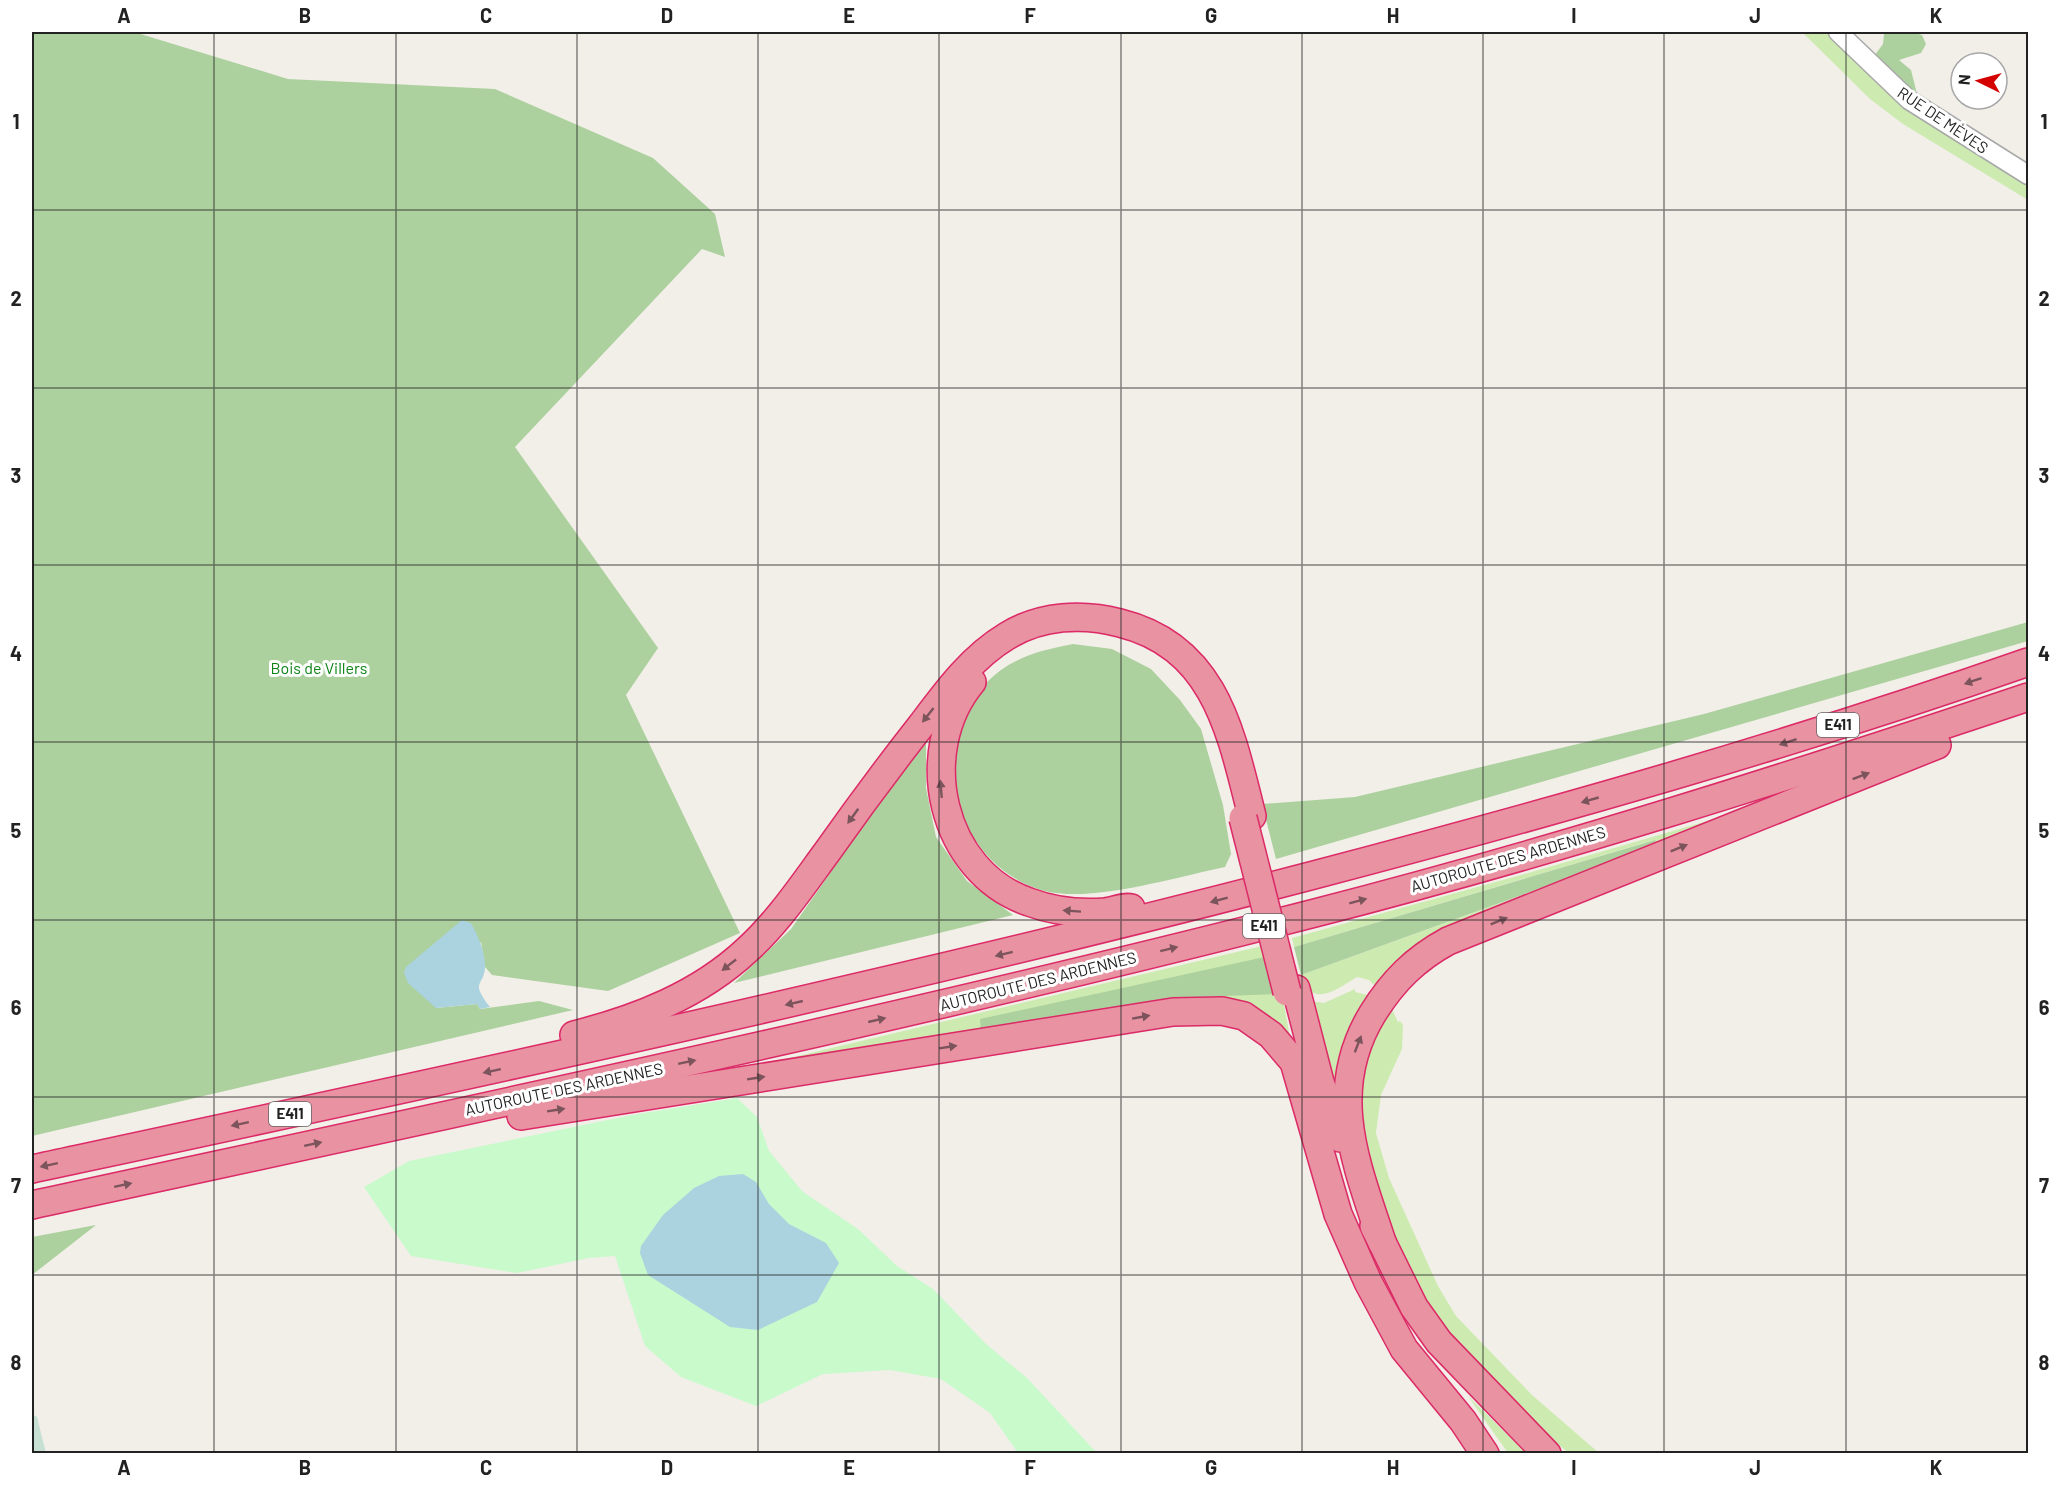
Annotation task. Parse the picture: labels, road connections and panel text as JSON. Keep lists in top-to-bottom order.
{
  "streets": {
    "highway": ["E411", "AUTOROUTE DES ARDENNES"],
    "street": ["RUE DE MÈVES"]
  },
  "parks": ["Bois de Villers"],
  "north": "left",
  "grid": {
    "columns": [
      "A",
      "B",
      "C",
      "D",
      "E",
      "F",
      "G",
      "H",
      "I",
      "J",
      "K"
    ],
    "rows": [
      "1",
      "2",
      "3",
      "4",
      "5",
      "6",
      "7",
      "8"
    ]
  }
}
